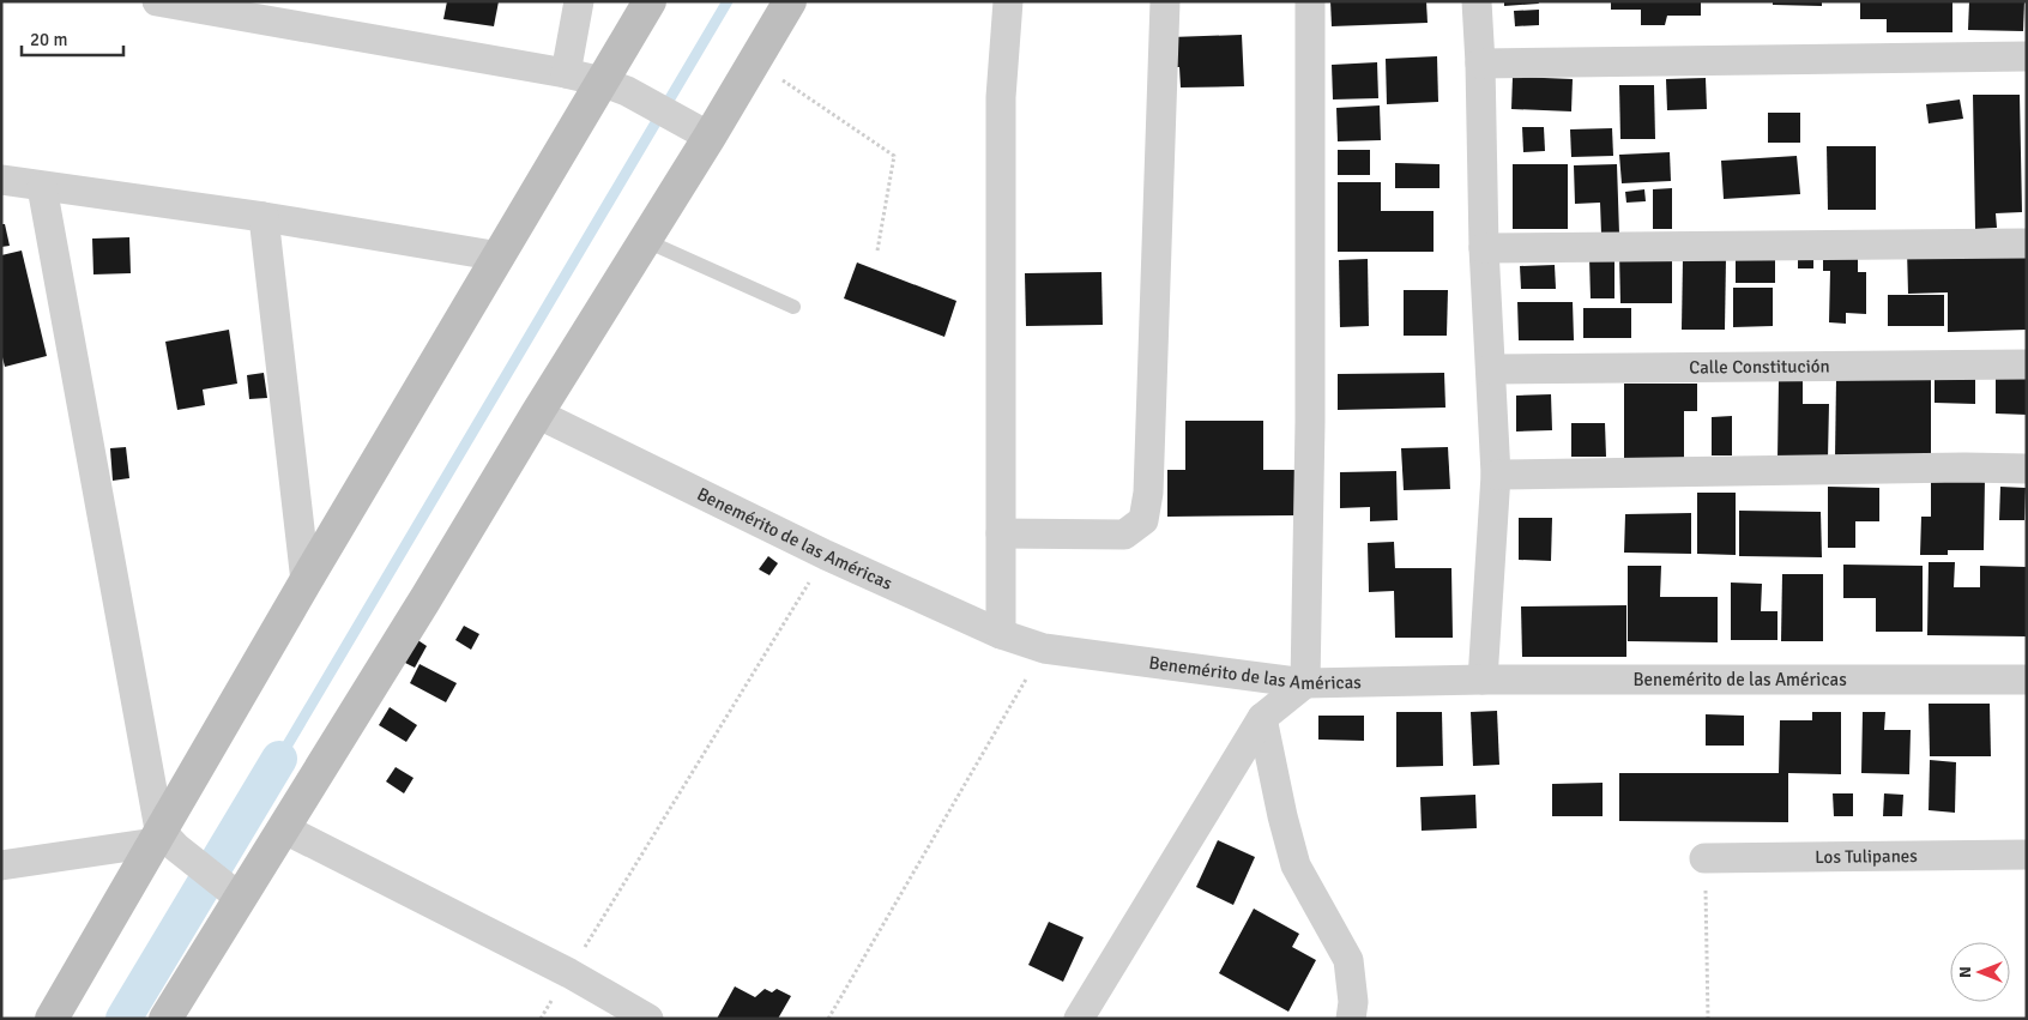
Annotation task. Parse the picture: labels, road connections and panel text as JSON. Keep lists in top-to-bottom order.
{
  "streets": {
    "street": ["Calle Constitución", "Benemérito de las Américas", "Los Tulipanes"]
  },
  "scale_bar": "20 m",
  "north": "left"
}
